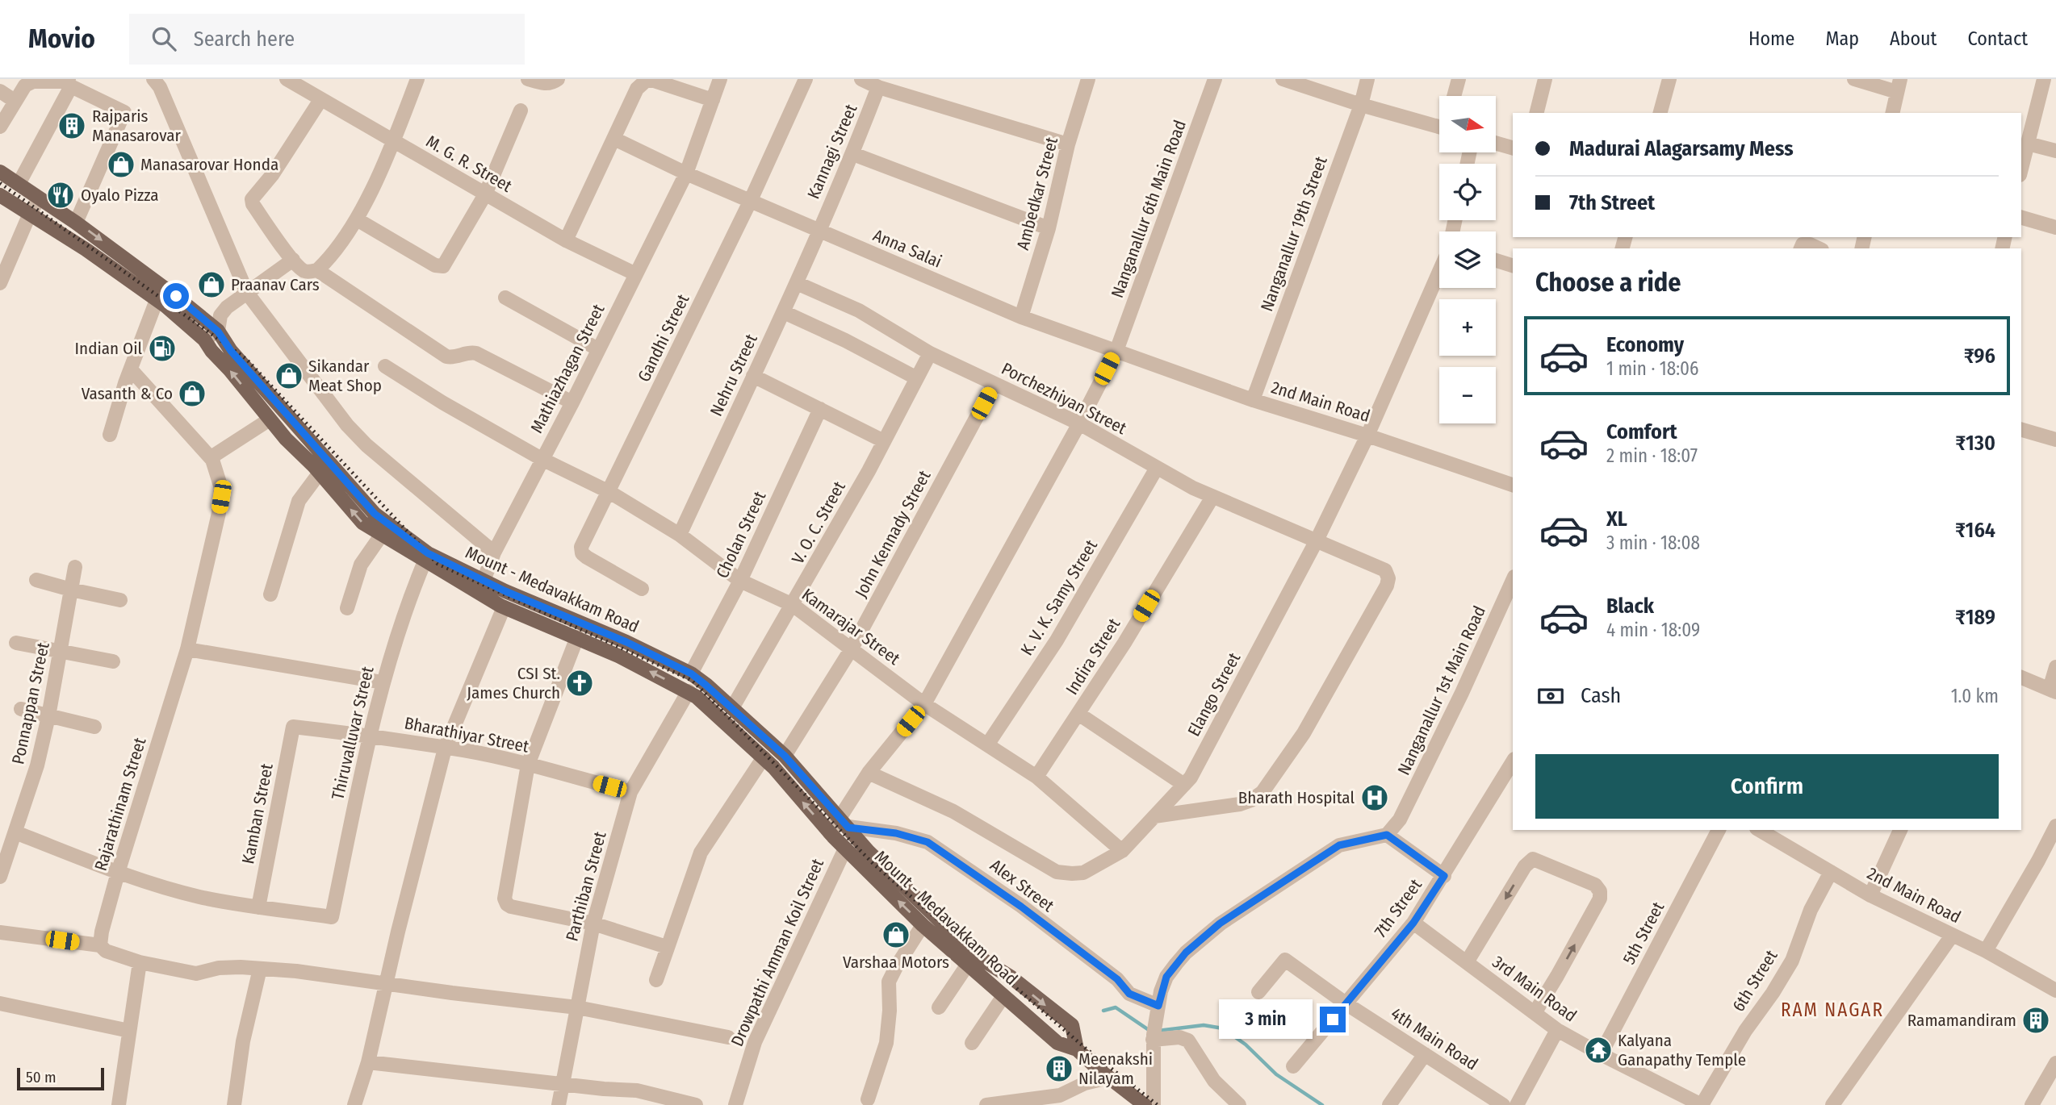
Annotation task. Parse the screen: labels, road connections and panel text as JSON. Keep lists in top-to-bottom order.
{
  "streets": {
    "main road": ["Mount - Medavakkam Road"],
    "street": [
      "Kannagi Street",
      "M. G. R. Street",
      "Ambedkar Street",
      "Nanganallur 6th Main Road",
      "Nanganallur 19th Street",
      "Anna Salai",
      "Gandhi Street",
      "Mathiazhagan Street",
      "Nehru Street",
      "Porchezhiyan Street",
      "2nd Main Road",
      "V. O. C. Street",
      "John Kennady Street",
      "Cholan Street",
      "K. V. K. Samy Street",
      "Kamarajar Street",
      "Indira Street",
      "Nanganallur 1st Main Road",
      "Elango Street",
      "Ponnappan Street",
      "Thiruvalluvar Street",
      "Bharathiyar Street",
      "Rajarathinam Street",
      "Kamban Street",
      "Alex Street",
      "Parthiban Street",
      "7th Street",
      "5th Street",
      "Drowpathi Amman Koil Street",
      "6th Street",
      "3rd Main Road",
      "4th Main Road"
    ]
  },
  "crossings": [
    ["Kannagi Street", "Anna Salai"],
    ["Kannagi Street", "Nehru Street"],
    ["M. G. R. Street", "Mathiazhagan Street"],
    ["Ambedkar Street", "Anna Salai"],
    ["Nanganallur 6th Main Road", "Anna Salai"],
    ["Nanganallur 6th Main Road", "Porchezhiyan Street"],
    ["Nanganallur 6th Main Road", "2nd Main Road"],
    ["Nanganallur 6th Main Road", "Mount - Medavakkam Road"],
    ["Nanganallur 6th Main Road", "Kamarajar Street"],
    ["Nanganallur 6th Main Road", "Elango Street"],
    ["Nanganallur 6th Main Road", "Alex Street"],
    ["Nanganallur 19th Street", "2nd Main Road"],
    ["Anna Salai", "Gandhi Street"],
    ["Anna Salai", "Mathiazhagan Street"],
    ["Anna Salai", "Nehru Street"],
    ["Anna Salai", "2nd Main Road"],
    ["Gandhi Street", "Kamarajar Street"],
    ["Mathiazhagan Street", "Mount - Medavakkam Road"],
    ["Mathiazhagan Street", "Kamarajar Street"],
    ["Nehru Street", "Porchezhiyan Street"],
    ["Nehru Street", "Kamarajar Street"],
    ["Porchezhiyan Street", "V. O. C. Street"],
    ["Porchezhiyan Street", "John Kennady Street"],
    ["Porchezhiyan Street", "K. V. K. Samy Street"],
    ["Porchezhiyan Street", "Indira Street"],
    ["Porchezhiyan Street", "Elango Street"],
    ["2nd Main Road", "Elango Street"],
    ["2nd Main Road", "6th Street"],
    ["V. O. C. Street", "Mount - Medavakkam Road"],
    ["V. O. C. Street", "Kamarajar Street"],
    ["John Kennady Street", "Mount - Medavakkam Road"],
    ["John Kennady Street", "Kamarajar Street"],
    ["Cholan Street", "Mount - Medavakkam Road"],
    ["Cholan Street", "Kamarajar Street"],
    ["Mount - Medavakkam Road", "Thiruvalluvar Street"],
    ["Mount - Medavakkam Road", "Alex Street"],
    ["Mount - Medavakkam Road", "Parthiban Street"],
    ["Mount - Medavakkam Road", "Drowpathi Amman Koil Street"],
    ["K. V. K. Samy Street", "Kamarajar Street"],
    ["Kamarajar Street", "Indira Street"],
    ["Kamarajar Street", "Elango Street"],
    ["Thiruvalluvar Street", "Bharathiyar Street"],
    ["Thiruvalluvar Street", "Kamban Street"],
    ["Bharathiyar Street", "Kamban Street"],
    ["Bharathiyar Street", "Parthiban Street"],
    ["7th Street", "3rd Main Road"],
    ["7th Street", "4th Main Road"],
    ["5th Street", "3rd Main Road"],
    ["6th Street", "3rd Main Road"]
  ],
  "districts": ["RAM NAGAR"],
  "places": {
    "building": ["Rajparis Manasarovar", "Ramamandiram", "Meenakshi Nilayam"],
    "shop": [
      "Manasarovar Honda",
      "Praanav Cars",
      "Sikandar Meat Shop",
      "Vasanth & Co",
      "Varshaa Motors"
    ],
    "restaurant": ["Oyalo Pizza"],
    "fuel station": ["Indian Oil"],
    "church": ["CSI St. James Church"],
    "hospital": ["Bharath Hospital"],
    "temple": ["Kalyana Ganapathy Temple"]
  },
  "scale_bar": "50 m",
  "north": "right",
  "page": {
    "header": "Movio",
    "search": "Search here",
    "nav": [
      "Home",
      "Map",
      "About",
      "Contact"
    ],
    "map_buttons": ["+", "−"],
    "banner": ["Madurai Alagarsamy Mess", "7th Street"],
    "heading": "Choose a ride",
    "list": [
      {
        "name": "Economy",
        "note": "1 min · 18:06",
        "value": "₹96"
      },
      {
        "name": "Comfort",
        "note": "2 min · 18:07",
        "value": "₹130"
      },
      {
        "name": "XL",
        "note": "3 min · 18:08",
        "value": "₹164"
      },
      {
        "name": "Black",
        "note": "4 min · 18:09",
        "value": "₹189"
      }
    ],
    "pay": ["Cash", "1.0 km"],
    "buttons": "Confirm",
    "bubble": "3 min",
    "scale": "50 m"
  }
}
